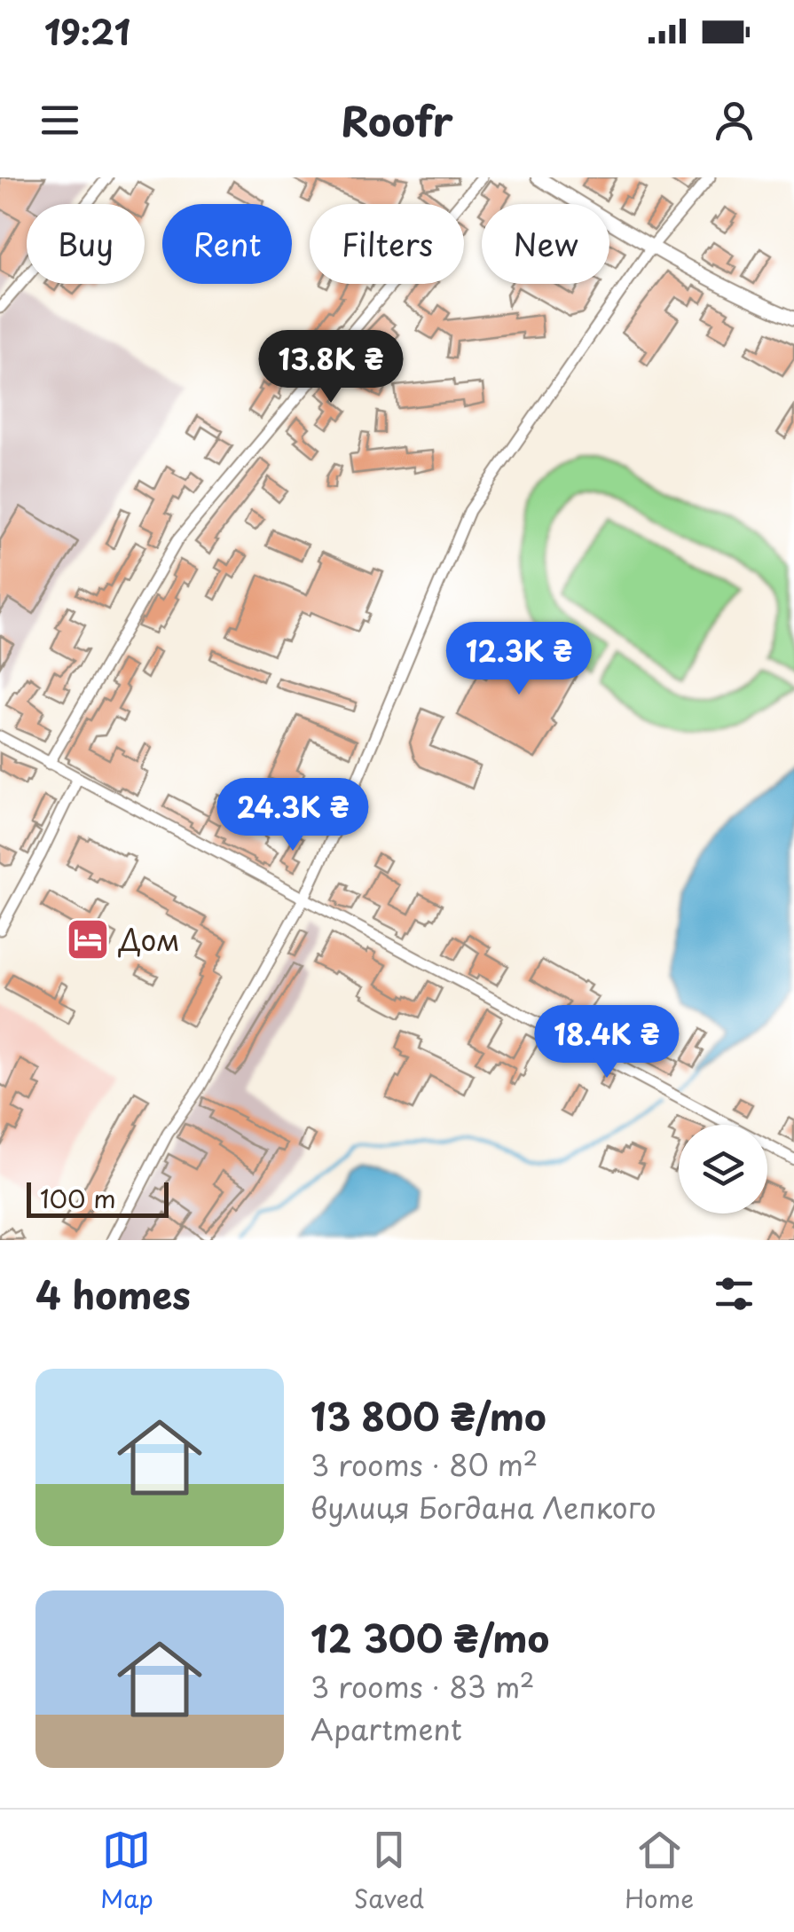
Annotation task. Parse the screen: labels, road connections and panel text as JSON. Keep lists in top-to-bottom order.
{
  "places": {
    "hotel": ["Дом"]
  },
  "scale_bar": "100 m",
  "page": {
    "status": "19:21",
    "header": "Roofr",
    "chip": [
      "Buy",
      "Rent",
      "Filters",
      "New"
    ],
    "price": [
      "13.8K ₴",
      "12.3K ₴",
      "24.3K ₴",
      "18.4K ₴"
    ],
    "scale": "100 m",
    "heading": "4 homes",
    "list": [
      {
        "name": "13 800 ₴/mo",
        "note": "3 rooms · 80 m² · вулиця Богдана Лепкого"
      },
      {
        "name": "12 300 ₴/mo",
        "note": "3 rooms · 83 m² · Apartment"
      }
    ],
    "tabs": ["Map", "Saved", "Home"]
  }
}
